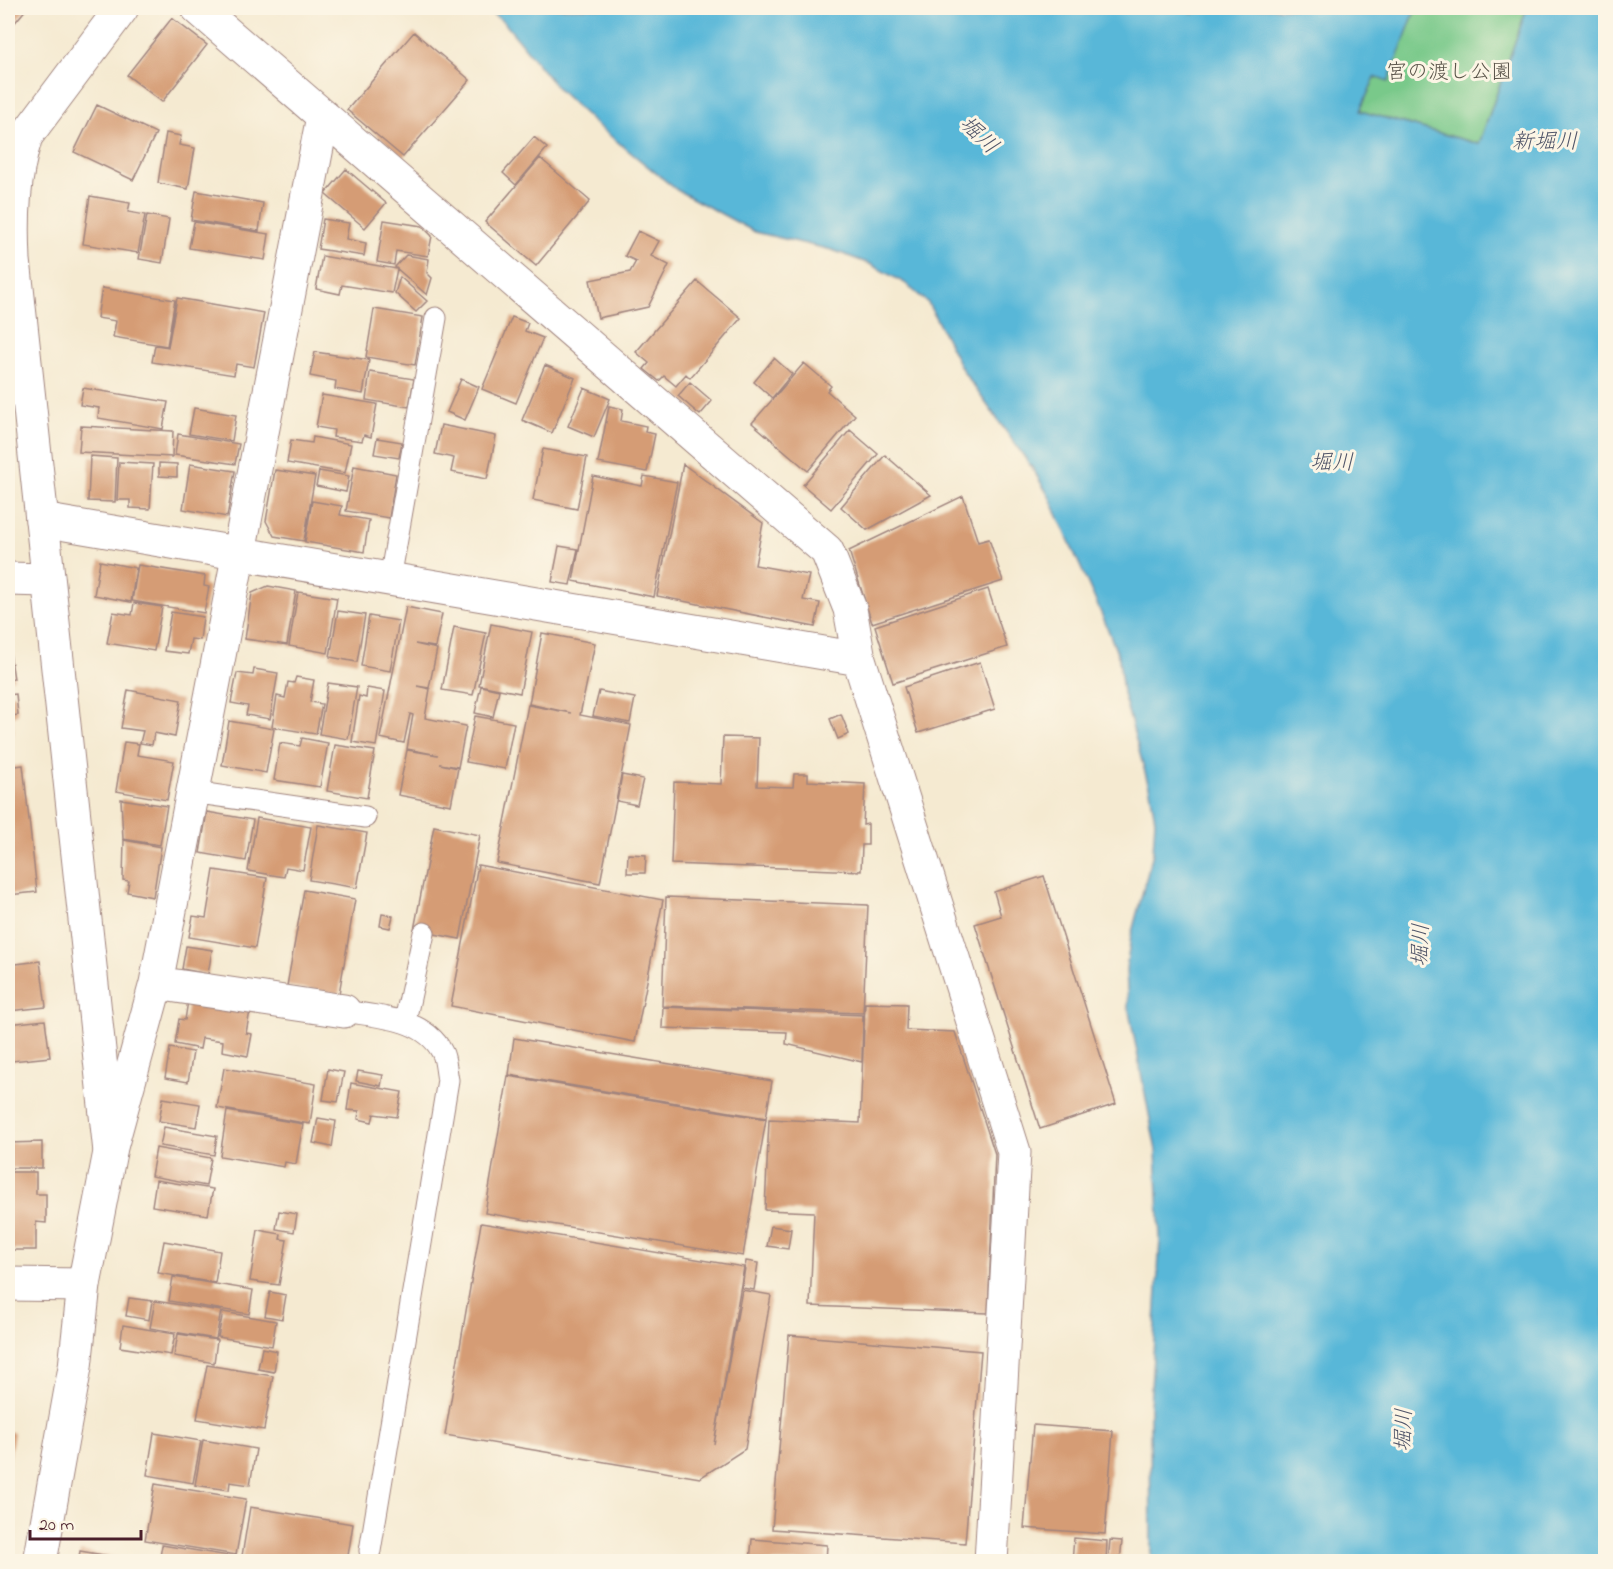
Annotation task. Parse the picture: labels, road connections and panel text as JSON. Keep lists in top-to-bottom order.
{
  "water": ["堀川", "新堀川"],
  "parks": ["宮の渡し公園"],
  "scale_bar": "20 m"
}
